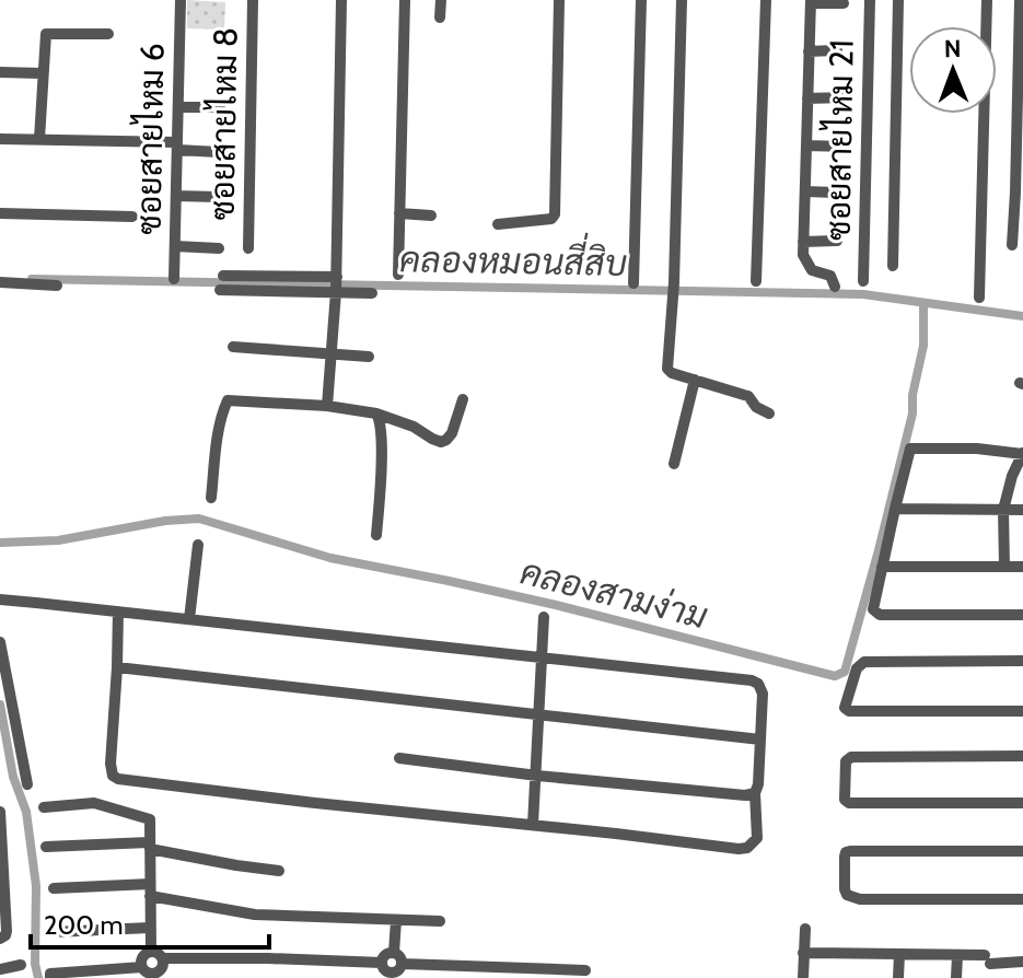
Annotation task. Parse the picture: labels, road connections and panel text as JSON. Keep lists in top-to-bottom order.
{
  "streets": {
    "street": ["ซอยสายไหม 8", "ซอยสายไหม 6", "ซอยสายไหม 21"]
  },
  "water": ["คลองหมอนสี่สิบ", "คลองสามง่าม"],
  "scale_bar": "200 m",
  "north": "top"
}
